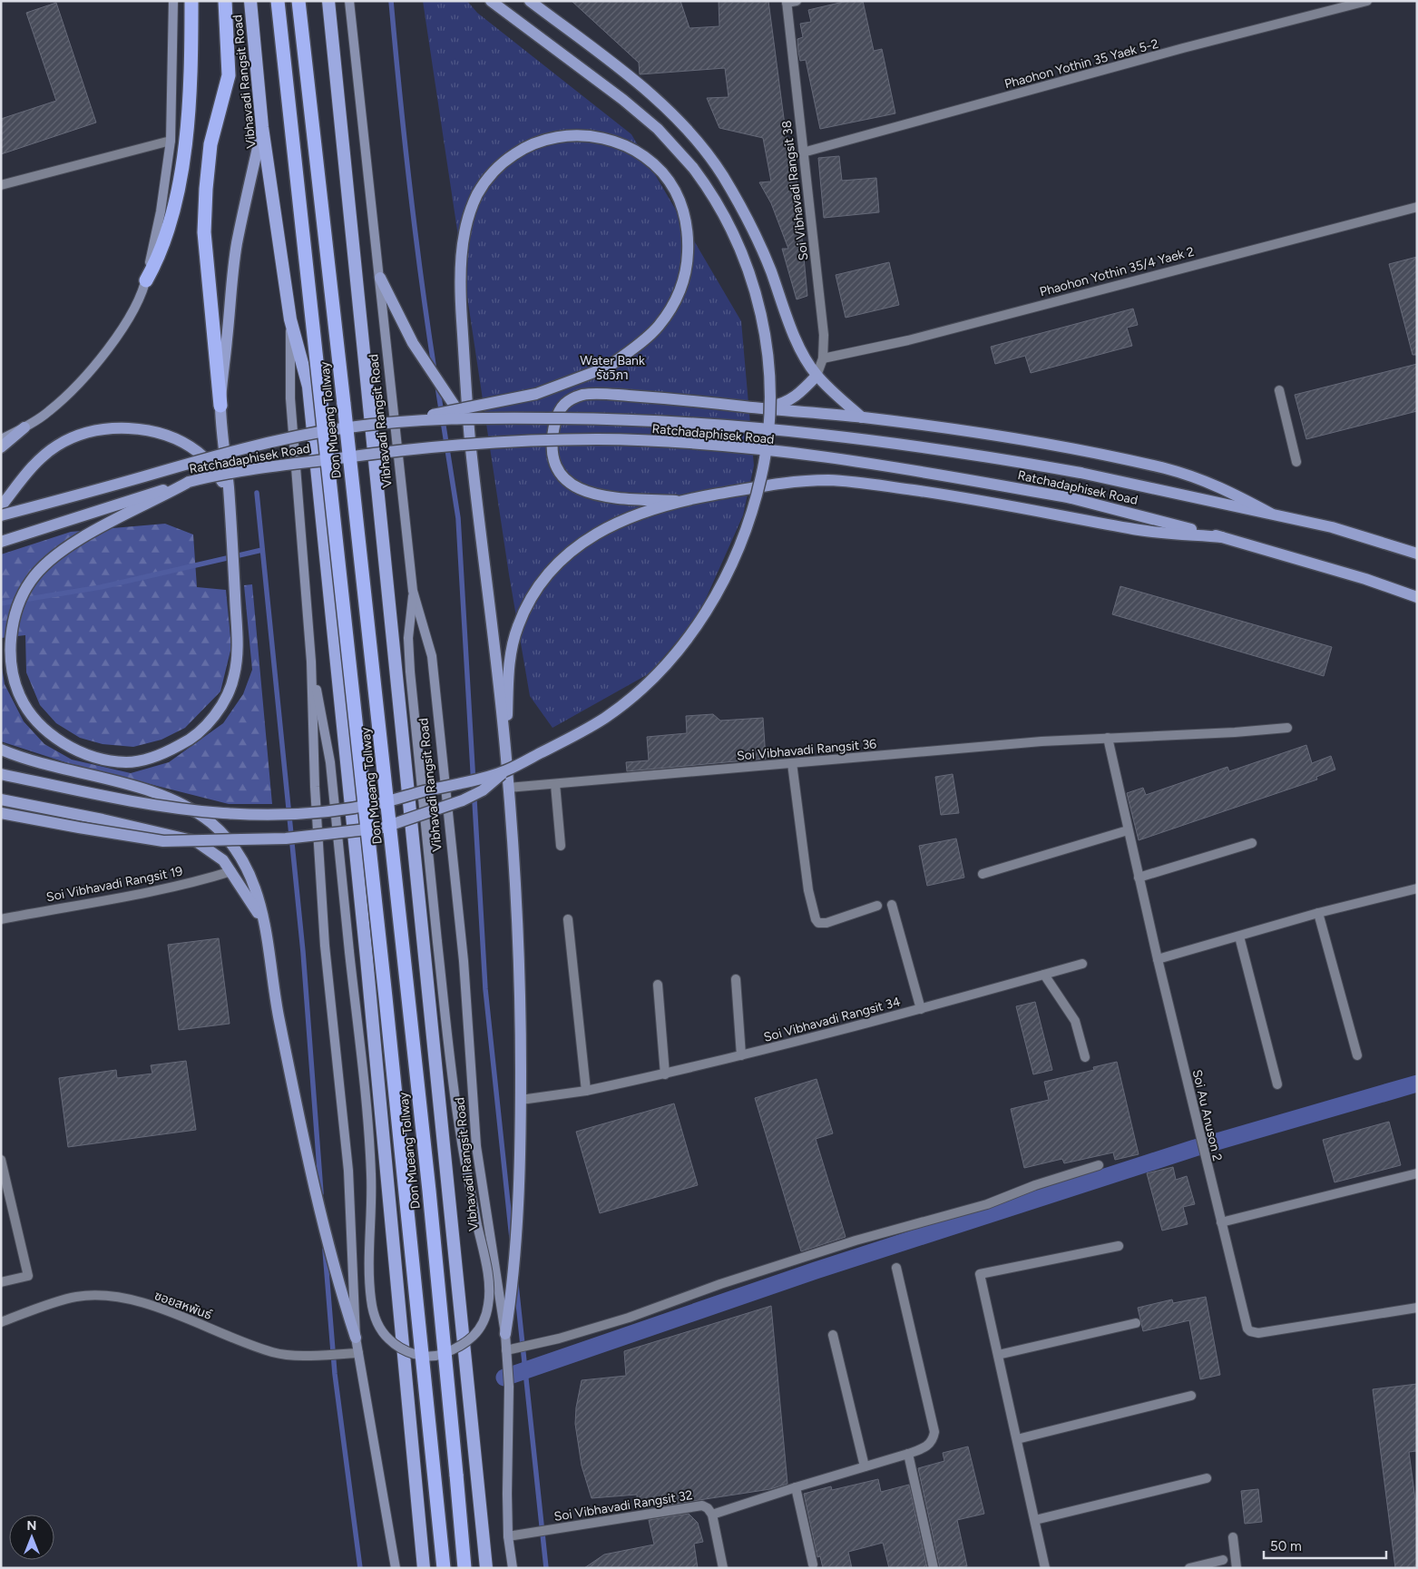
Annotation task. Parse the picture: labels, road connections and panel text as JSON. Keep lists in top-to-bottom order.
{
  "streets": {
    "highway": ["Vibhavadi Rangsit Road", "Don Mueang Tollway"],
    "main road": ["Ratchadaphisek Road"],
    "street": [
      "Phaohon Yothin 35 Yaek 5-2",
      "Soi Vibhavadi Rangsit 38",
      "Phaohon Yothin 35/4 Yaek 2",
      "Soi Vibhavadi Rangsit 36",
      "Soi Vibhavadi Rangsit 19",
      "Soi Vibhavadi Rangsit 34",
      "Soi Au Anuson 2",
      "ซอยสหพันธ์",
      "Soi Vibhavadi Rangsit 32"
    ]
  },
  "crossings": [
    ["Phaohon Yothin 35 Yaek 5-2", "Soi Vibhavadi Rangsit 38"],
    ["Vibhavadi Rangsit Road", "ซอยสหพันธ์"],
    ["Vibhavadi Rangsit Road", "Soi Vibhavadi Rangsit 32"],
    ["Soi Vibhavadi Rangsit 38", "Phaohon Yothin 35/4 Yaek 2"],
    ["Soi Vibhavadi Rangsit 36", "Soi Au Anuson 2"]
  ],
  "parks": ["Water Bank รัชวิภา"],
  "scale_bar": "50 m",
  "north": "top"
}
